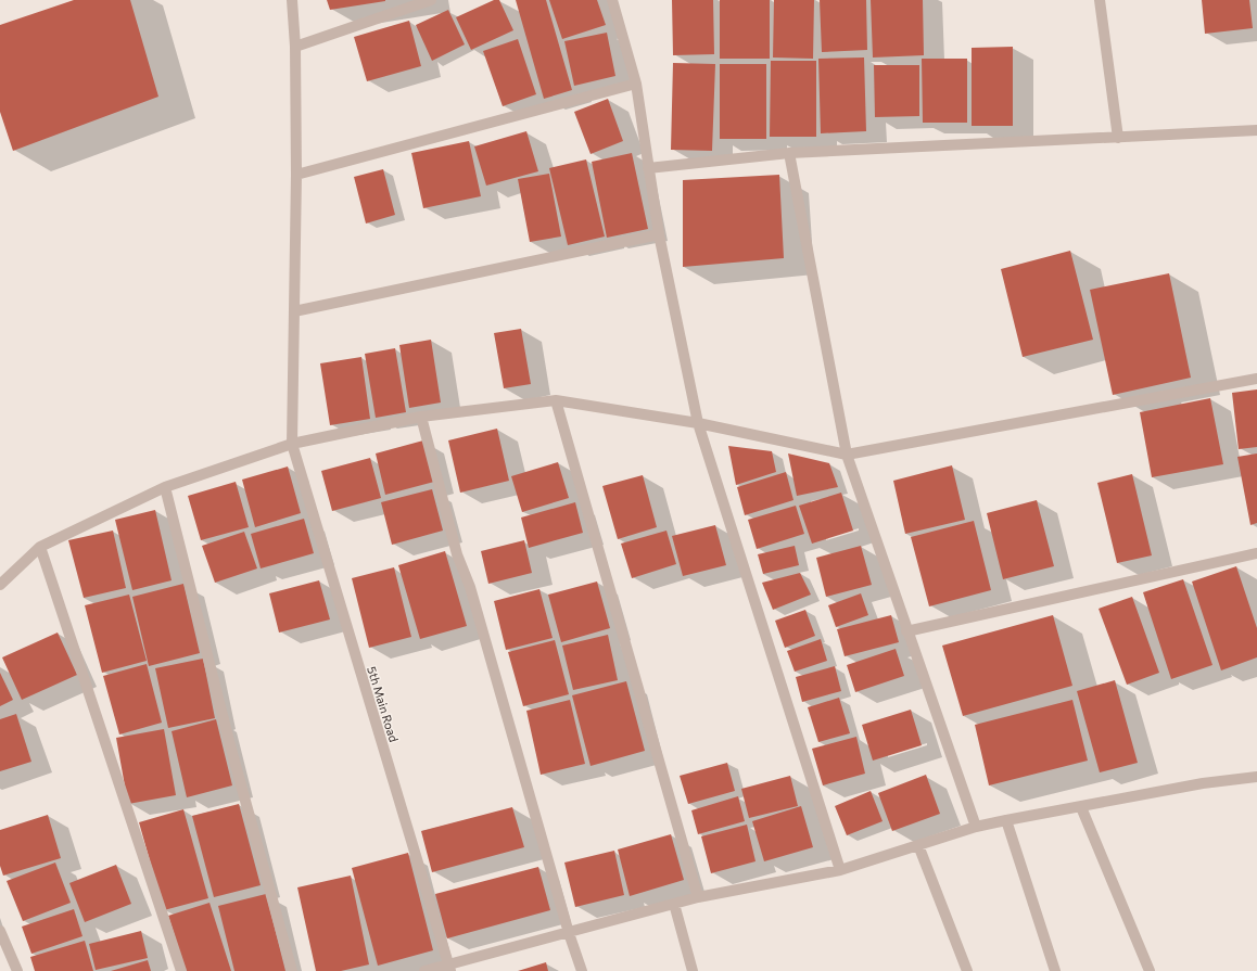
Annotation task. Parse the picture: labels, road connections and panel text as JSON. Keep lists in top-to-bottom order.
{
  "streets": {
    "street": ["5th Main Road"]
  }
}
